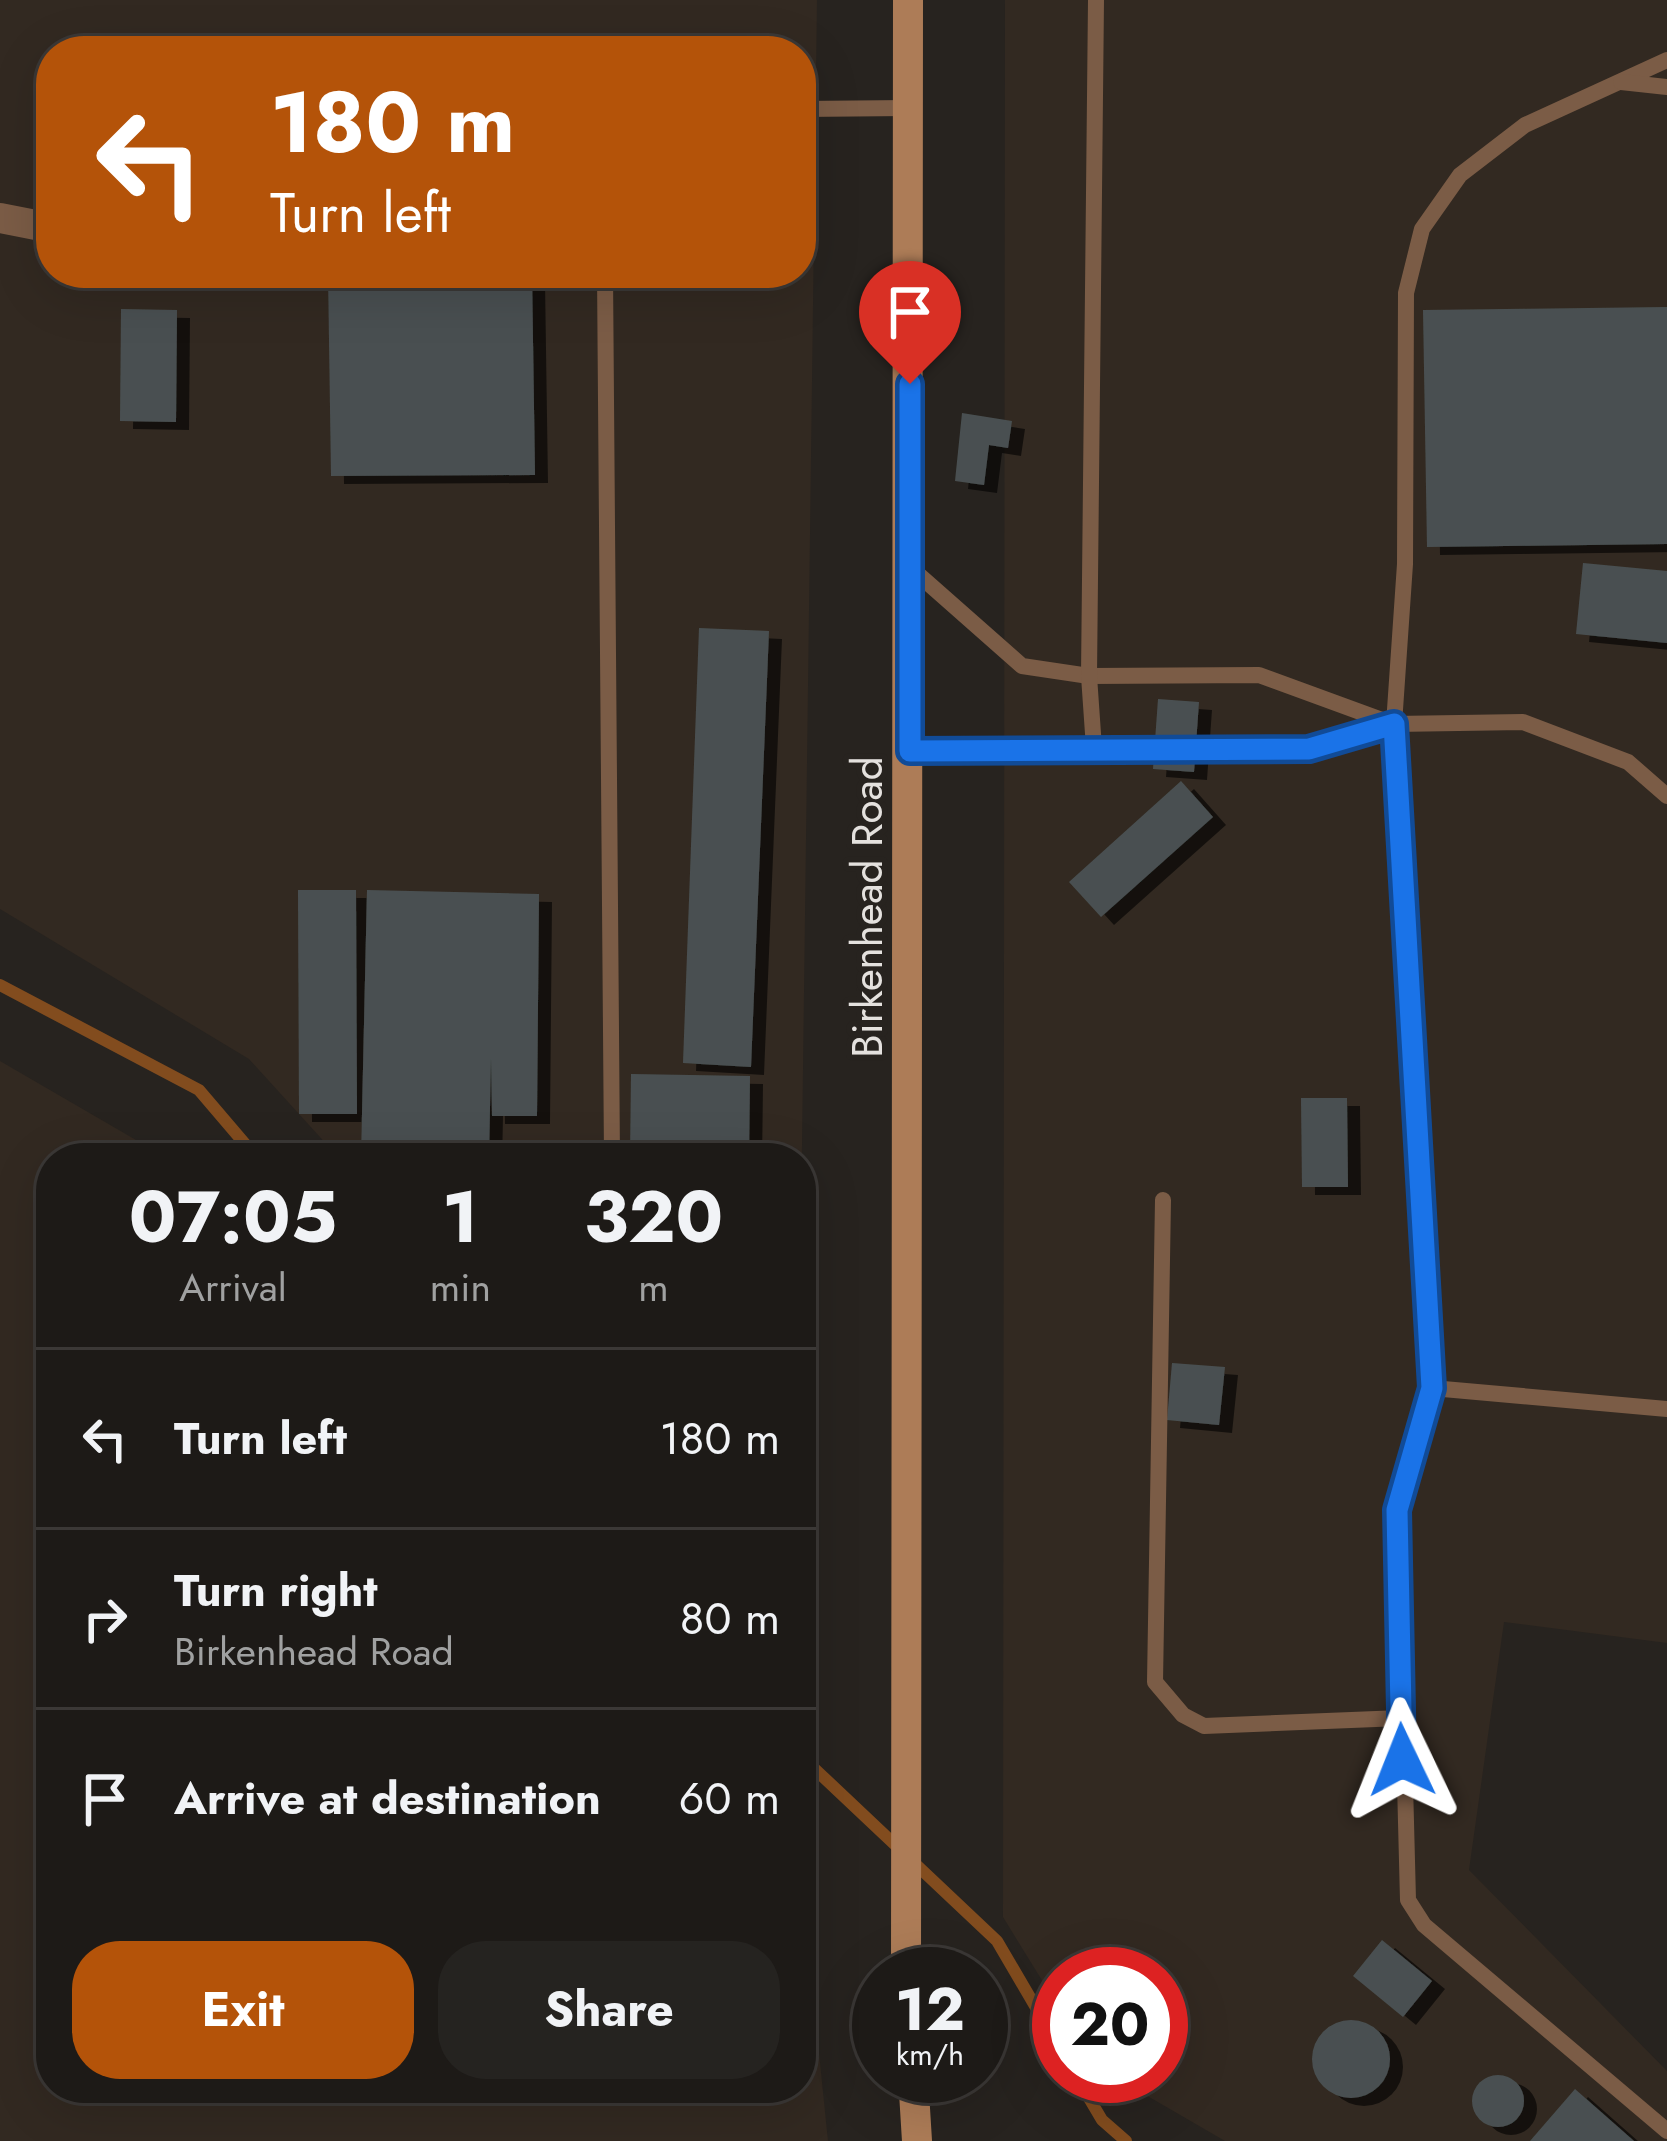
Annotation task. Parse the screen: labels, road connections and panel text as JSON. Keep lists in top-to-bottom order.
{
  "streets": {
    "street": ["Birkenhead Road"]
  },
  "page": {
    "turn": ["180 m", "Turn left"],
    "eta": [
      "07:05",
      "Arrival",
      "1",
      "min",
      "320",
      "m"
    ],
    "list": [
      {
        "name": "Turn left",
        "value": "180 m"
      },
      {
        "name": "Turn right",
        "note": "Birkenhead Road",
        "value": "80 m"
      },
      {
        "name": "Arrive at destination",
        "value": "60 m"
      }
    ],
    "buttons": ["Exit", "Share"],
    "speed": "12 km/h",
    "limit": "20"
  }
}
